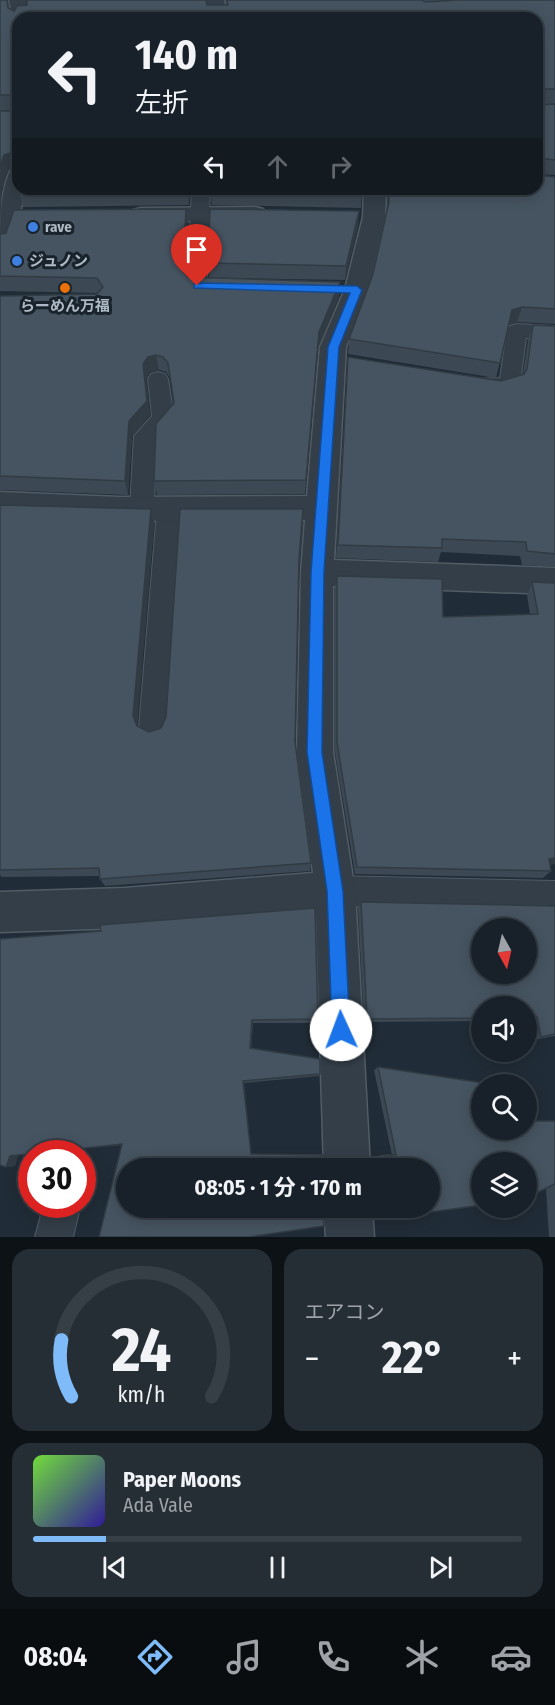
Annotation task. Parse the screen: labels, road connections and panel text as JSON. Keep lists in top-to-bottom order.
{
  "places": ["rave", "ジュノン", "らーめん万福"],
  "north": "bottom",
  "page": {
    "turn": ["140 m", "左折"],
    "limit": "30",
    "trip": "08:05 · 1 分 · 170 m",
    "tile": "エアコン",
    "heat": ["−", "22°", "+"],
    "song": ["Paper Moons", "Ada Vale"],
    "tabs": "08:04",
    "gauge": ["24", "km/h"]
  }
}
